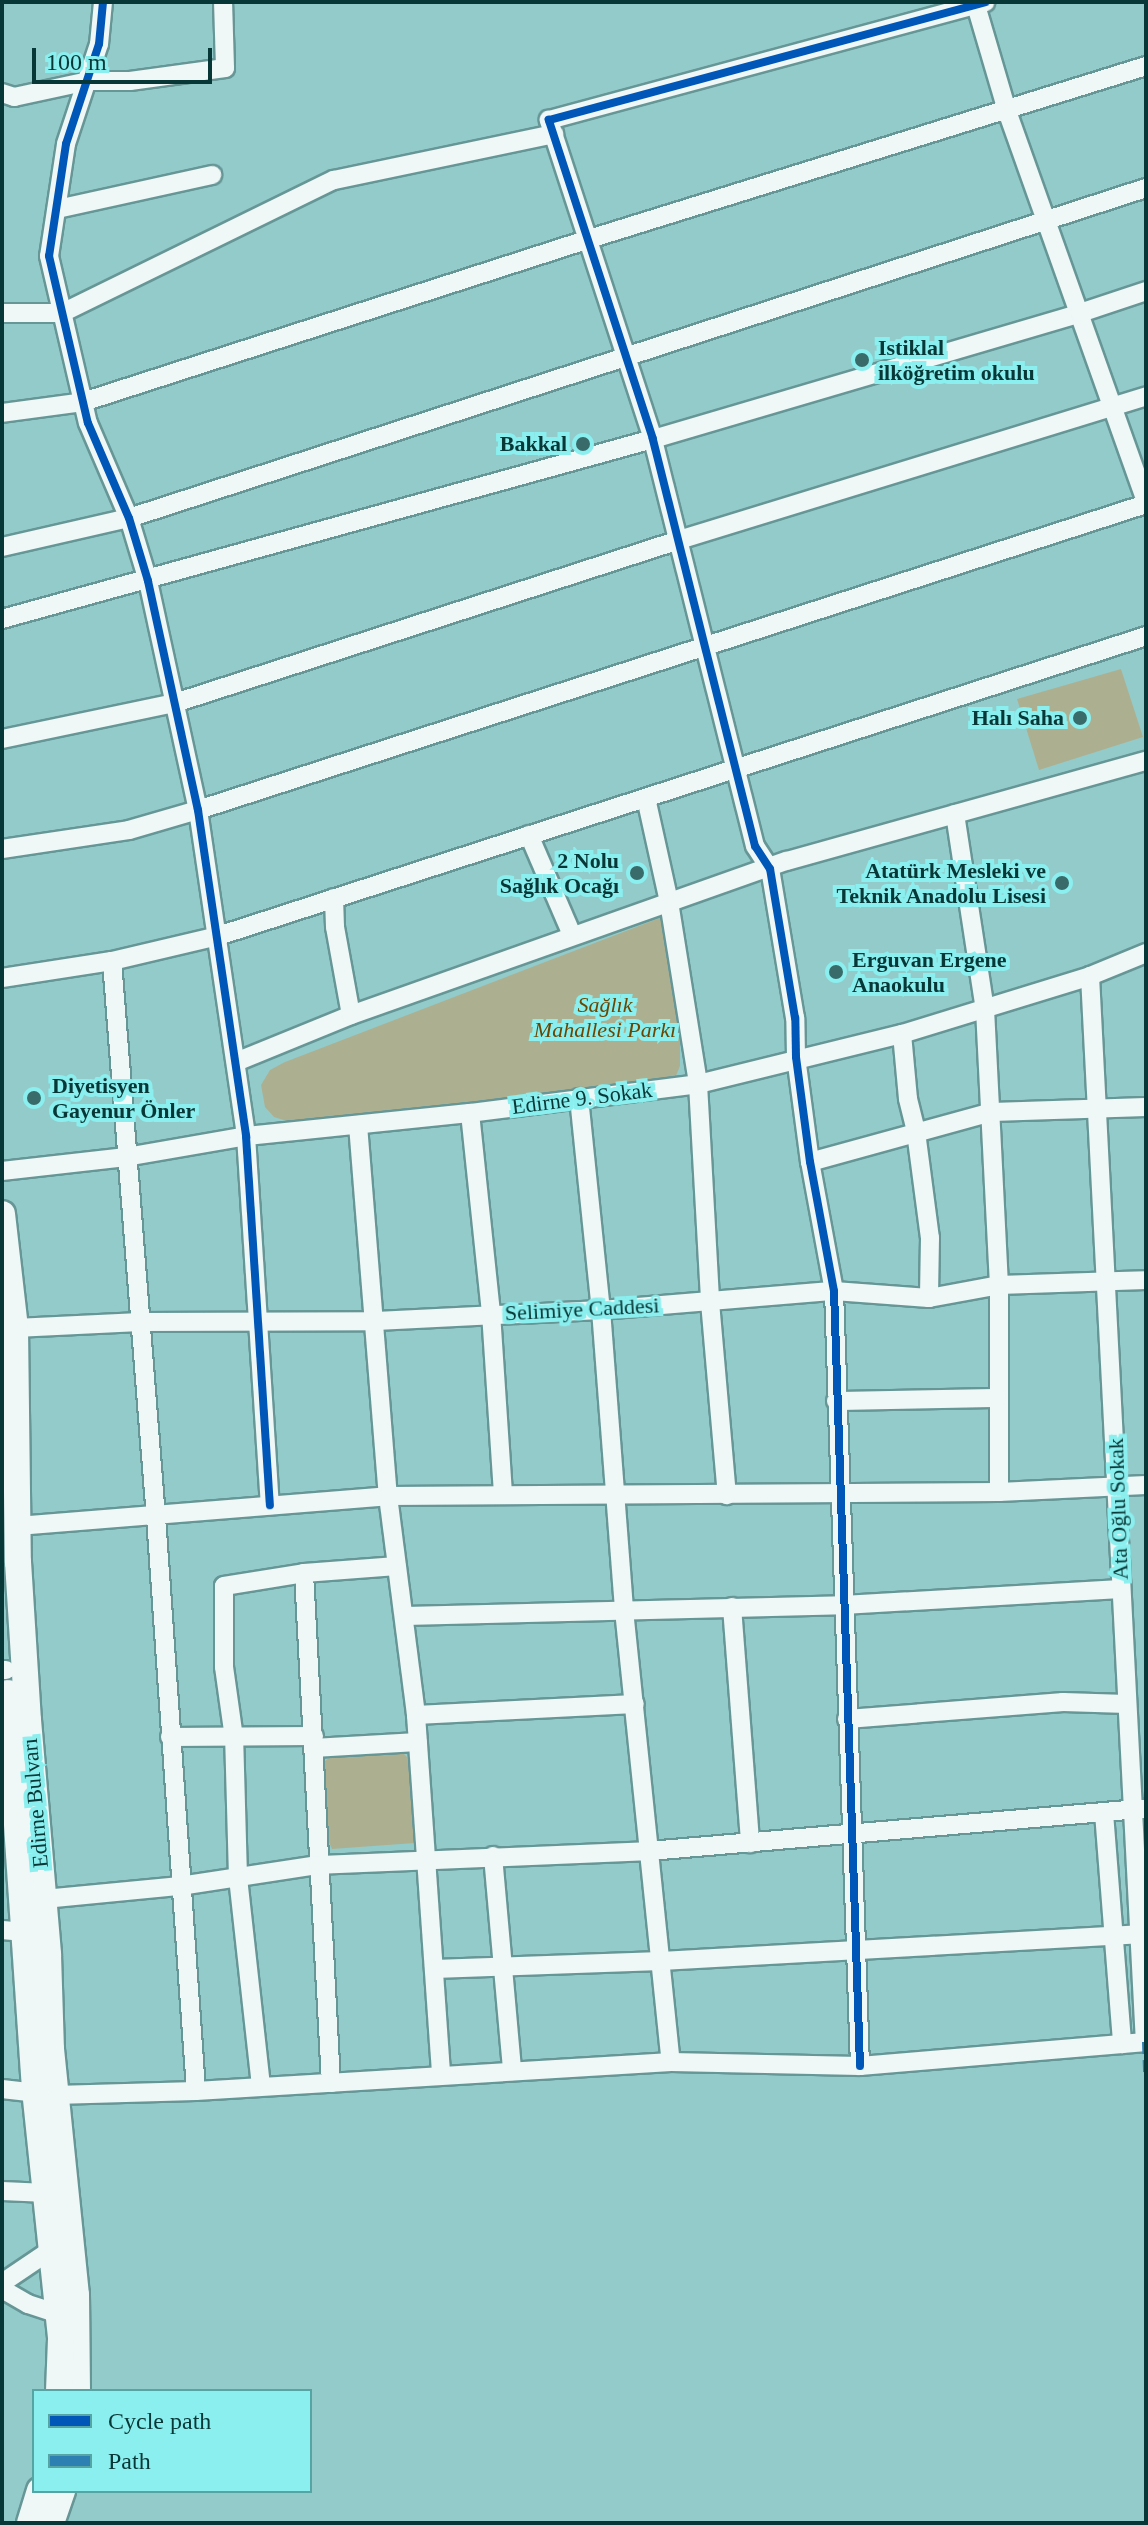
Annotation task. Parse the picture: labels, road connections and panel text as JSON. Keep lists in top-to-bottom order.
{
  "streets": {
    "highway": ["Edirne Bulvarı"],
    "street": ["Edirne 9. Sokak", "Selimiye Caddesi", "Ata Oğlu Sokak"]
  },
  "crossings": [
    ["Edirne 9. Sokak", "Ata Oğlu Sokak"],
    ["Selimiye Caddesi", "Ata Oğlu Sokak"],
    ["Selimiye Caddesi", "Edirne Bulvarı"]
  ],
  "parks": ["Sağlık Mahallesi Parkı"],
  "places": [
    "Istiklal ilköğretim okulu",
    "Bakkal",
    "Halı Saha",
    "2 Nolu Sağlık Ocağı",
    "Atatürk Mesleki ve Teknik Anadolu Lisesi",
    "Erguvan Ergene Anaokulu",
    "Diyetisyen Gayenur Önler"
  ],
  "legend": ["Cycle path", "Path"],
  "scale_bar": "100 m"
}
